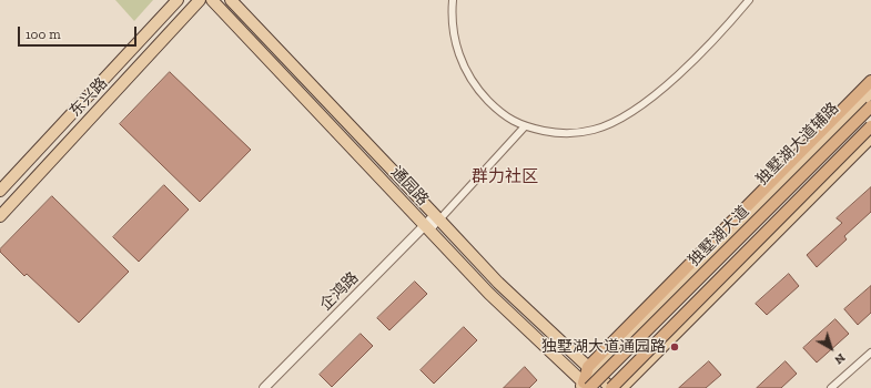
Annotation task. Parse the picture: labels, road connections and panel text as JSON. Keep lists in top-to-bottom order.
{
  "streets": {
    "highway": ["独墅湖大道"],
    "main road": ["东兴路", "独墅湖大道辅路", "通园路"],
    "street": ["企鸿路"]
  },
  "crossings": [
    ["独墅湖大道辅路", "通园路"],
    ["通园路", "独墅湖大道"],
    ["通园路", "企鸿路"]
  ],
  "districts": ["群力社区"],
  "places": ["独墅湖大道通园路"],
  "scale_bar": "100 m",
  "north": "bottom right"
}
